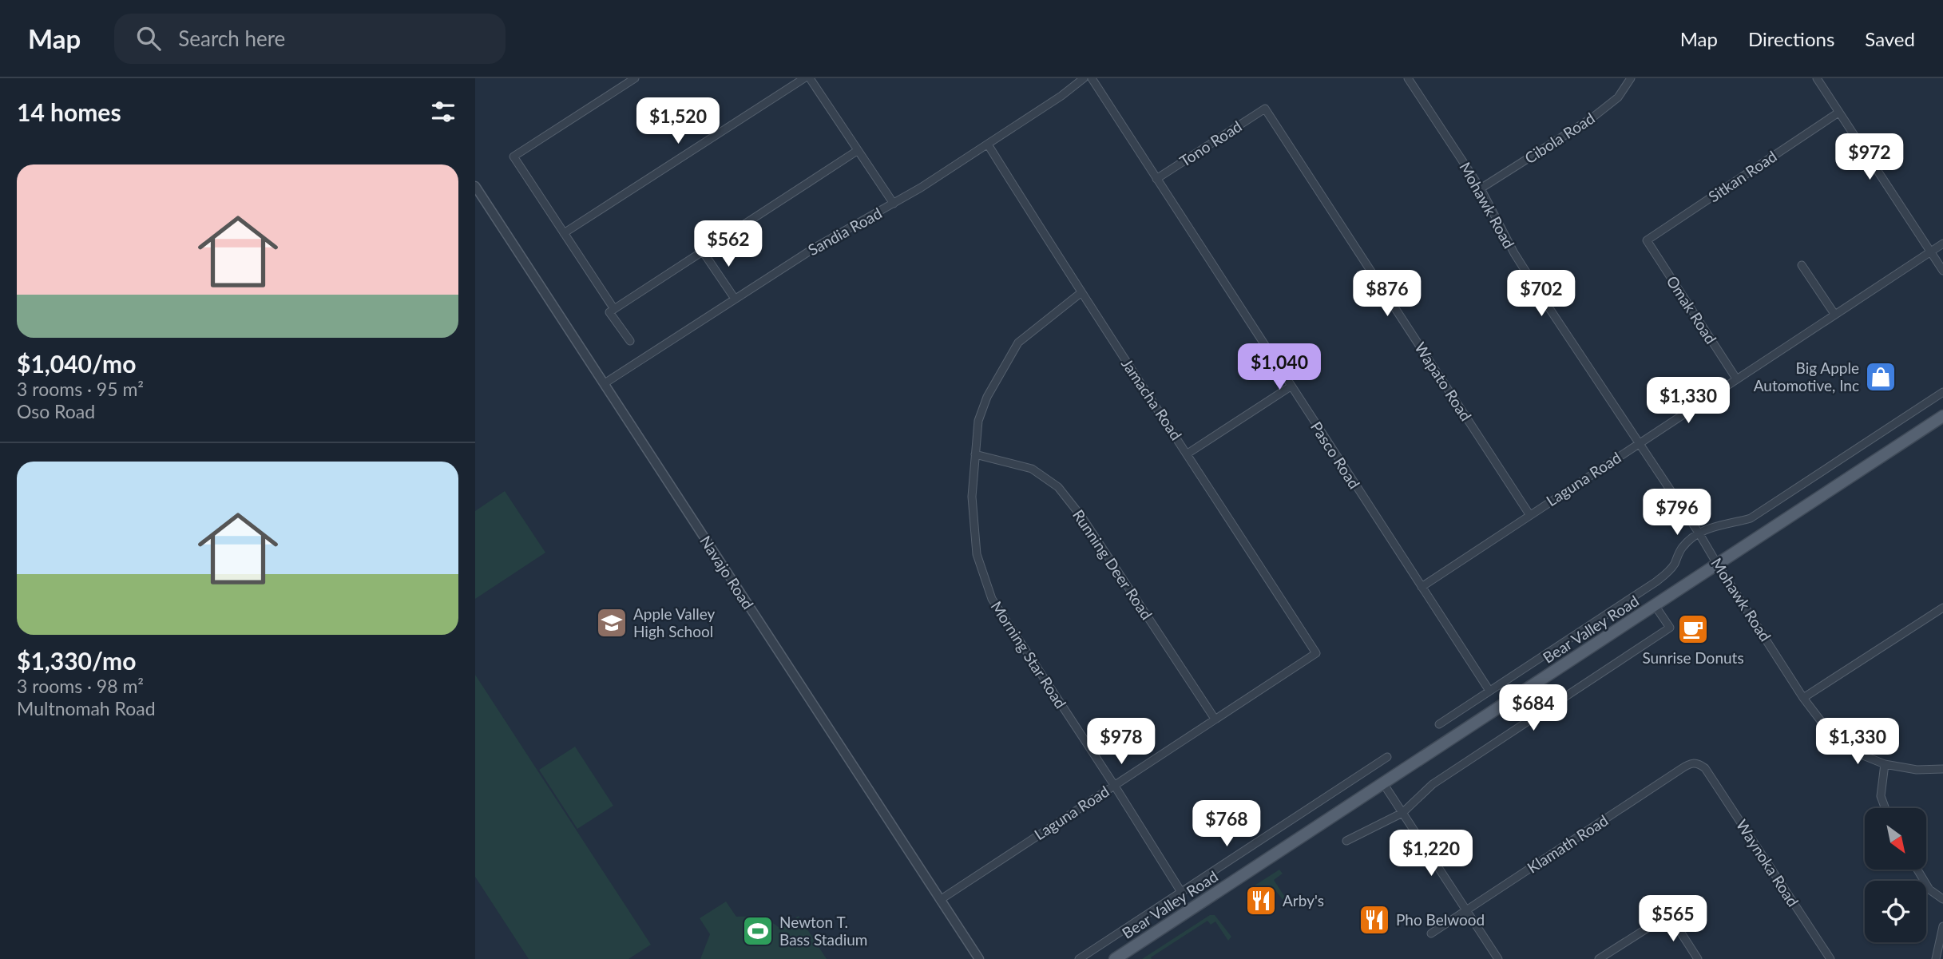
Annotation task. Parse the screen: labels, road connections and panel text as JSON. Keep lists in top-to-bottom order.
{
  "streets": {
    "main road": ["Bear Valley Road"],
    "street": [
      "Cibola Road",
      "Tono Road",
      "Sitkan Road",
      "Mohawk Road",
      "Sandia Road",
      "Omak Road",
      "Wapato Road",
      "Jamacha Road",
      "Pasco Road",
      "Laguna Road",
      "Running Deer Road",
      "Navajo Road",
      "Morning Star Road",
      "Klamath Road",
      "Waynoka Road"
    ]
  },
  "crossings": [
    ["Cibola Road", "Mohawk Road"],
    ["Tono Road", "Wapato Road"],
    ["Tono Road", "Pasco Road"],
    ["Sitkan Road", "Omak Road"],
    ["Mohawk Road", "Laguna Road"],
    ["Mohawk Road", "Bear Valley Road"],
    ["Sandia Road", "Jamacha Road"],
    ["Sandia Road", "Navajo Road"],
    ["Omak Road", "Laguna Road"],
    ["Wapato Road", "Laguna Road"],
    ["Jamacha Road", "Laguna Road"],
    ["Jamacha Road", "Morning Star Road"],
    ["Pasco Road", "Laguna Road"],
    ["Laguna Road", "Running Deer Road"],
    ["Laguna Road", "Navajo Road"],
    ["Laguna Road", "Morning Star Road"],
    ["Running Deer Road", "Morning Star Road"],
    ["Klamath Road", "Waynoka Road"]
  ],
  "places": {
    "shop": ["Big Apple Automotive, Inc"],
    "school or university": ["Apple Valley High School"],
    "cafe": ["Sunrise Donuts"],
    "restaurant": ["Arby's", "Pho Belwood"],
    "sports": ["Newton T. Bass Stadium"]
  },
  "north": "bottom right",
  "page": {
    "header": "Map",
    "search": "Search here",
    "nav": ["Map", "Directions", "Saved"],
    "heading": "14 homes",
    "price": [
      "$1,520",
      "$972",
      "$562",
      "$876",
      "$702",
      "$1,040",
      "$1,330",
      "$796",
      "$684",
      "$978",
      "$1,330",
      "$768",
      "$1,220",
      "$565"
    ],
    "list": [
      {
        "name": "$1,040/mo",
        "note": "3 rooms · 95 m² · Oso Road"
      },
      {
        "name": "$1,330/mo",
        "note": "3 rooms · 98 m² · Multnomah Road"
      }
    ]
  }
}
